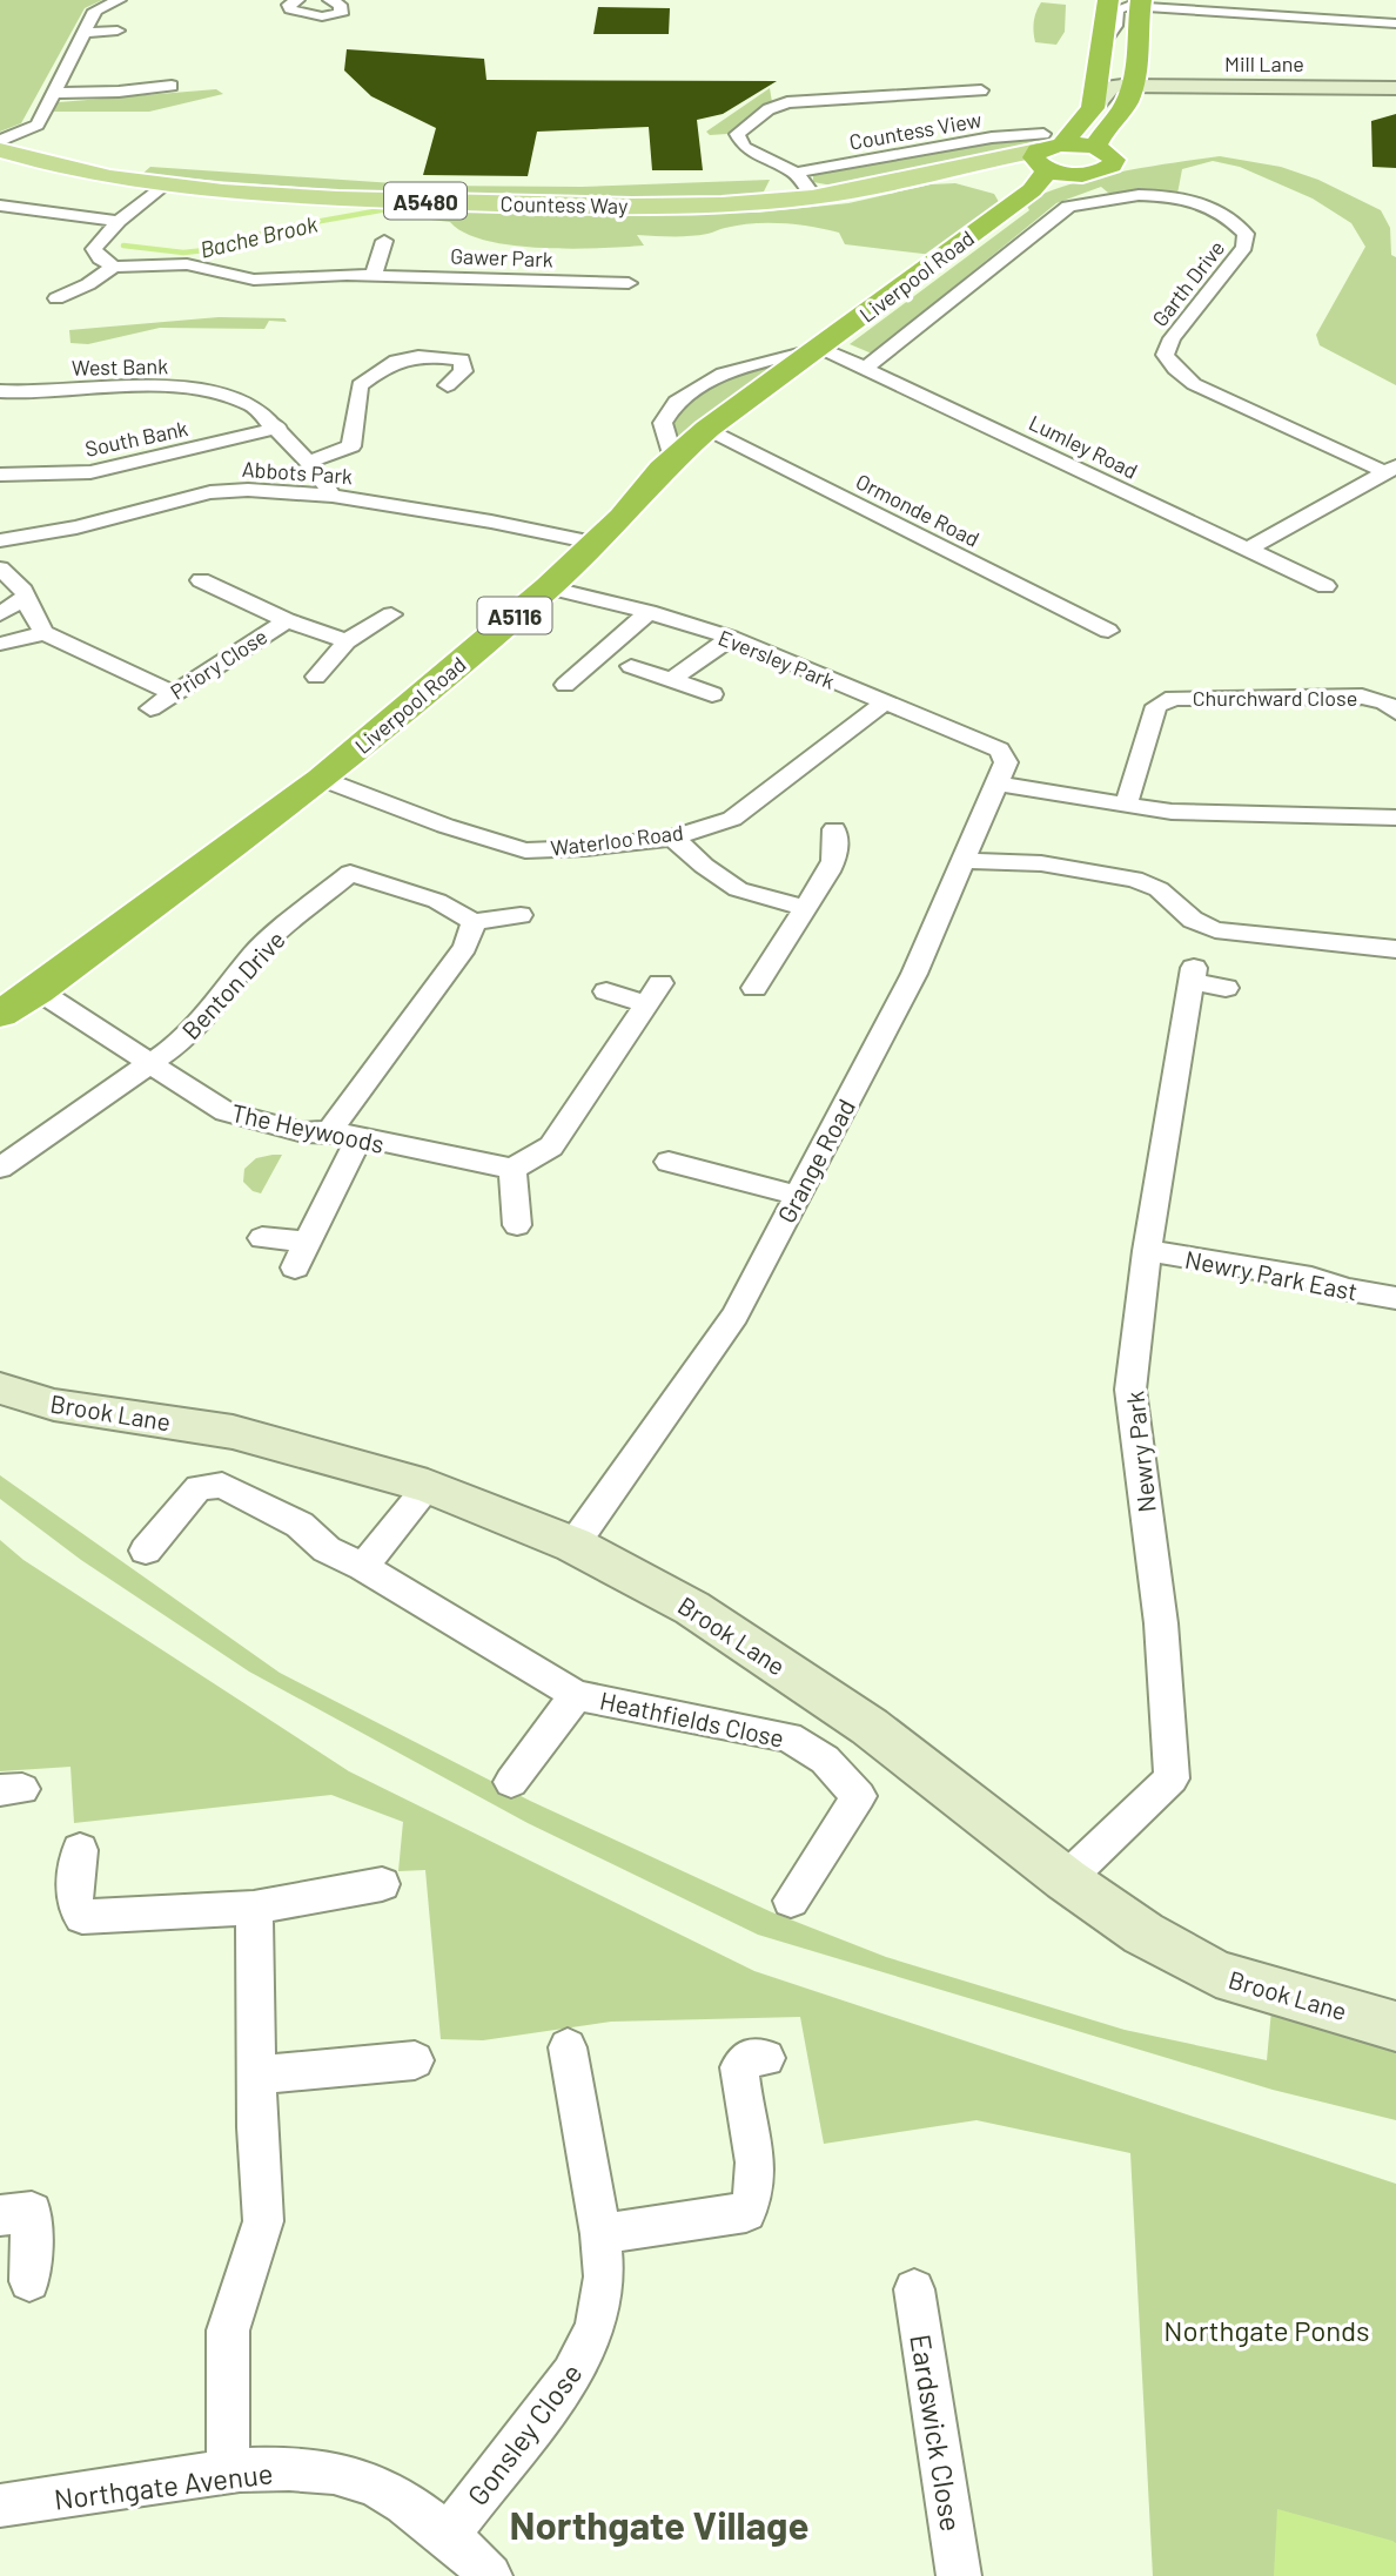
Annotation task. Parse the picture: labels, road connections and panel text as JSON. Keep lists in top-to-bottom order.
{
  "streets": {
    "highway": ["Liverpool Road", "A5116"],
    "main road": ["A5480", "Countess Way"],
    "street": [
      "Mill Lane",
      "Countess View",
      "Gawer Park",
      "Garth Drive",
      "West Bank",
      "South Bank",
      "Lumley Road",
      "Abbots Park",
      "Ormonde Road",
      "Eversley Park",
      "Priory Close",
      "Churchward Close",
      "Waterloo Road",
      "Benton Drive",
      "The Heywoods",
      "Grange Road",
      "Newry Park East",
      "Brook Lane",
      "Newry Park",
      "Heathfields Close",
      "Eardswick Close",
      "Gonsley Close",
      "Northgate Avenue"
    ]
  },
  "crossings": [
    ["Countess View", "Countess Way"],
    ["Countess View", "Liverpool Road"],
    ["A5480", "Countess Way"],
    ["A5480", "Liverpool Road"],
    ["Countess Way", "Liverpool Road"],
    ["Liverpool Road", "Lumley Road"],
    ["Liverpool Road", "Abbots Park"],
    ["Liverpool Road", "Ormonde Road"],
    ["Liverpool Road", "A5116"],
    ["Liverpool Road", "Eversley Park"],
    ["Liverpool Road", "Waterloo Road"],
    ["Liverpool Road", "The Heywoods"],
    ["Garth Drive", "Lumley Road"],
    ["West Bank", "South Bank"],
    ["West Bank", "Abbots Park"],
    ["Eversley Park", "Waterloo Road"],
    ["Eversley Park", "Grange Road"],
    ["Benton Drive", "The Heywoods"],
    ["Grange Road", "Brook Lane"],
    ["Newry Park East", "Newry Park"],
    ["Brook Lane", "Newry Park"],
    ["Gonsley Close", "Northgate Avenue"]
  ],
  "districts": ["Northgate Village"],
  "water": ["Bache Brook"],
  "parks": ["Northgate Ponds"]
}
